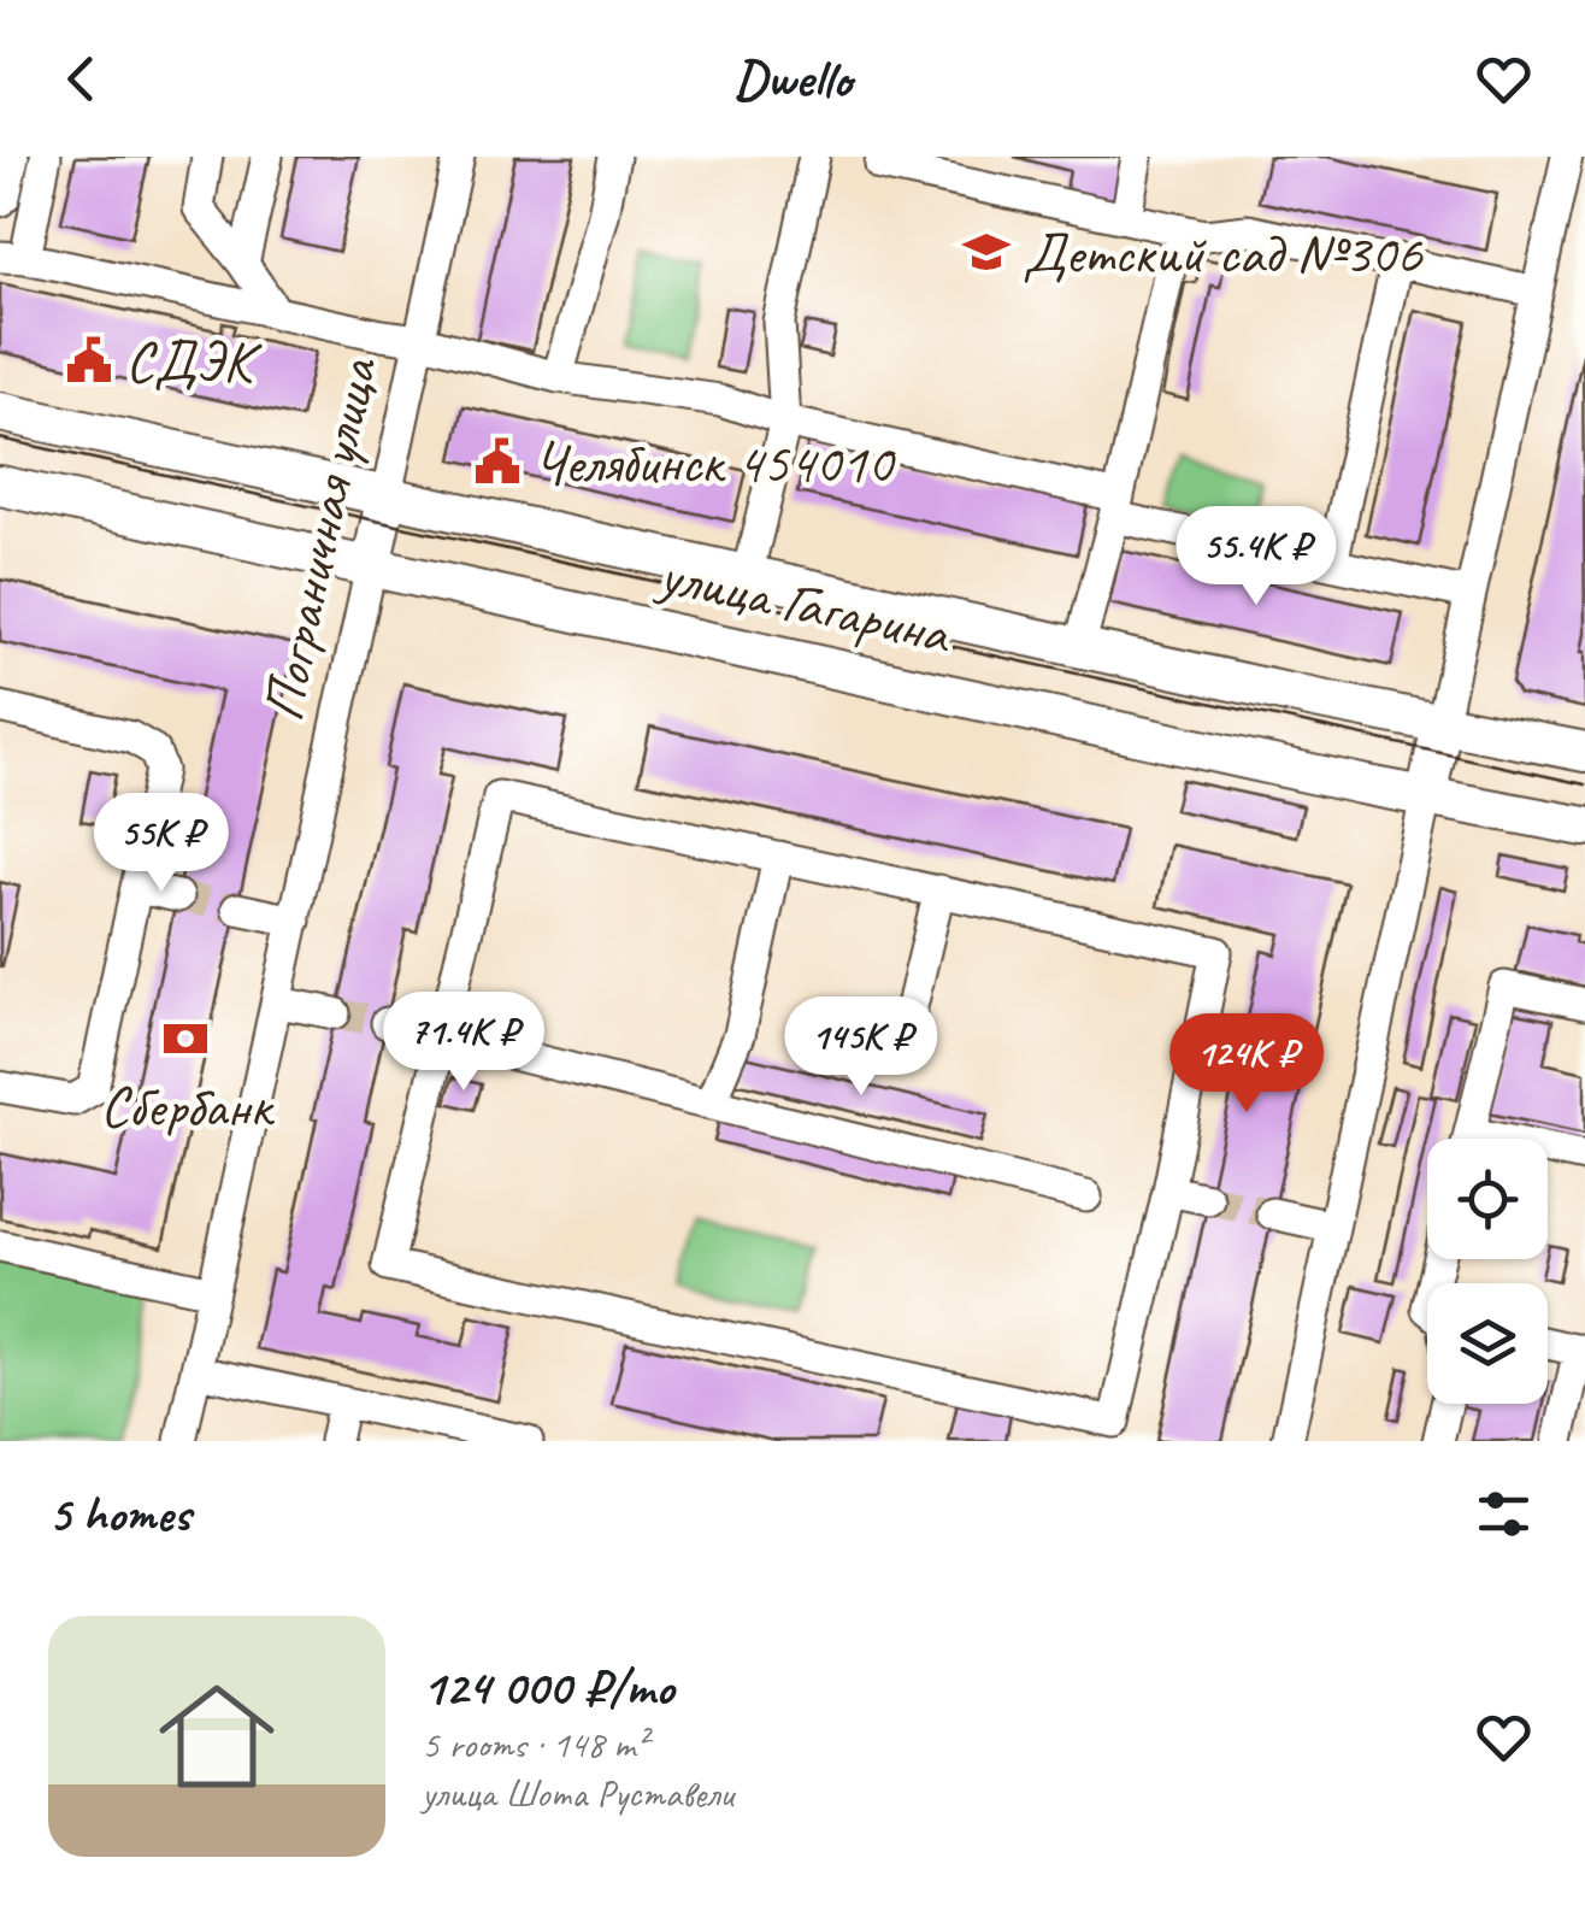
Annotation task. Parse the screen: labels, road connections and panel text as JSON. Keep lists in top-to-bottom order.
{
  "streets": {
    "main road": ["Пограничная улица", "улица Гагарина"]
  },
  "crossings": [
    ["Пограничная улица", "улица Гагарина"]
  ],
  "places": {
    "school or university": ["Детский сад №306"],
    "public building": ["СДЭК", "Челябинск 454010"],
    "bank": ["Сбербанк"]
  },
  "page": {
    "header": "Dwello",
    "price": [
      "55.4K ₽",
      "55K ₽",
      "71.4K ₽",
      "145K ₽",
      "124K ₽"
    ],
    "heading": "5 homes",
    "list": [
      {
        "name": "124 000 ₽/mo",
        "note": "5 rooms · 148 m² · улица Шота Руставели"
      }
    ]
  }
}
